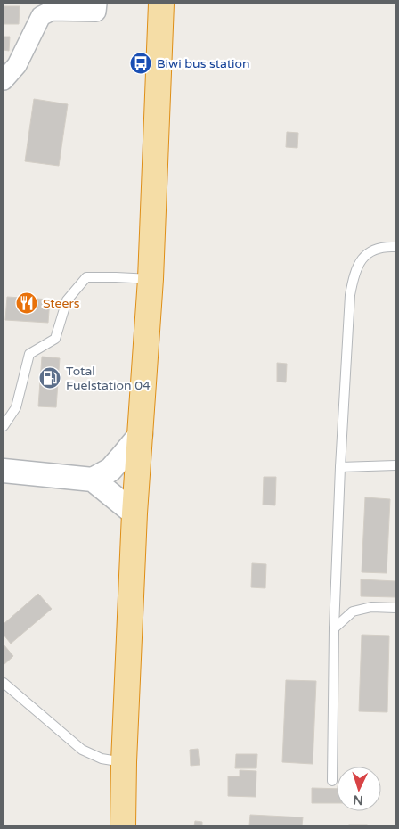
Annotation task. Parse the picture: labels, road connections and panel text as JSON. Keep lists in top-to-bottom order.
{
  "places": {
    "bus stop": ["Biwi bus station"],
    "restaurant": ["Steers"],
    "fuel station": ["Total Fuelstation 04"]
  },
  "north": "bottom"
}
